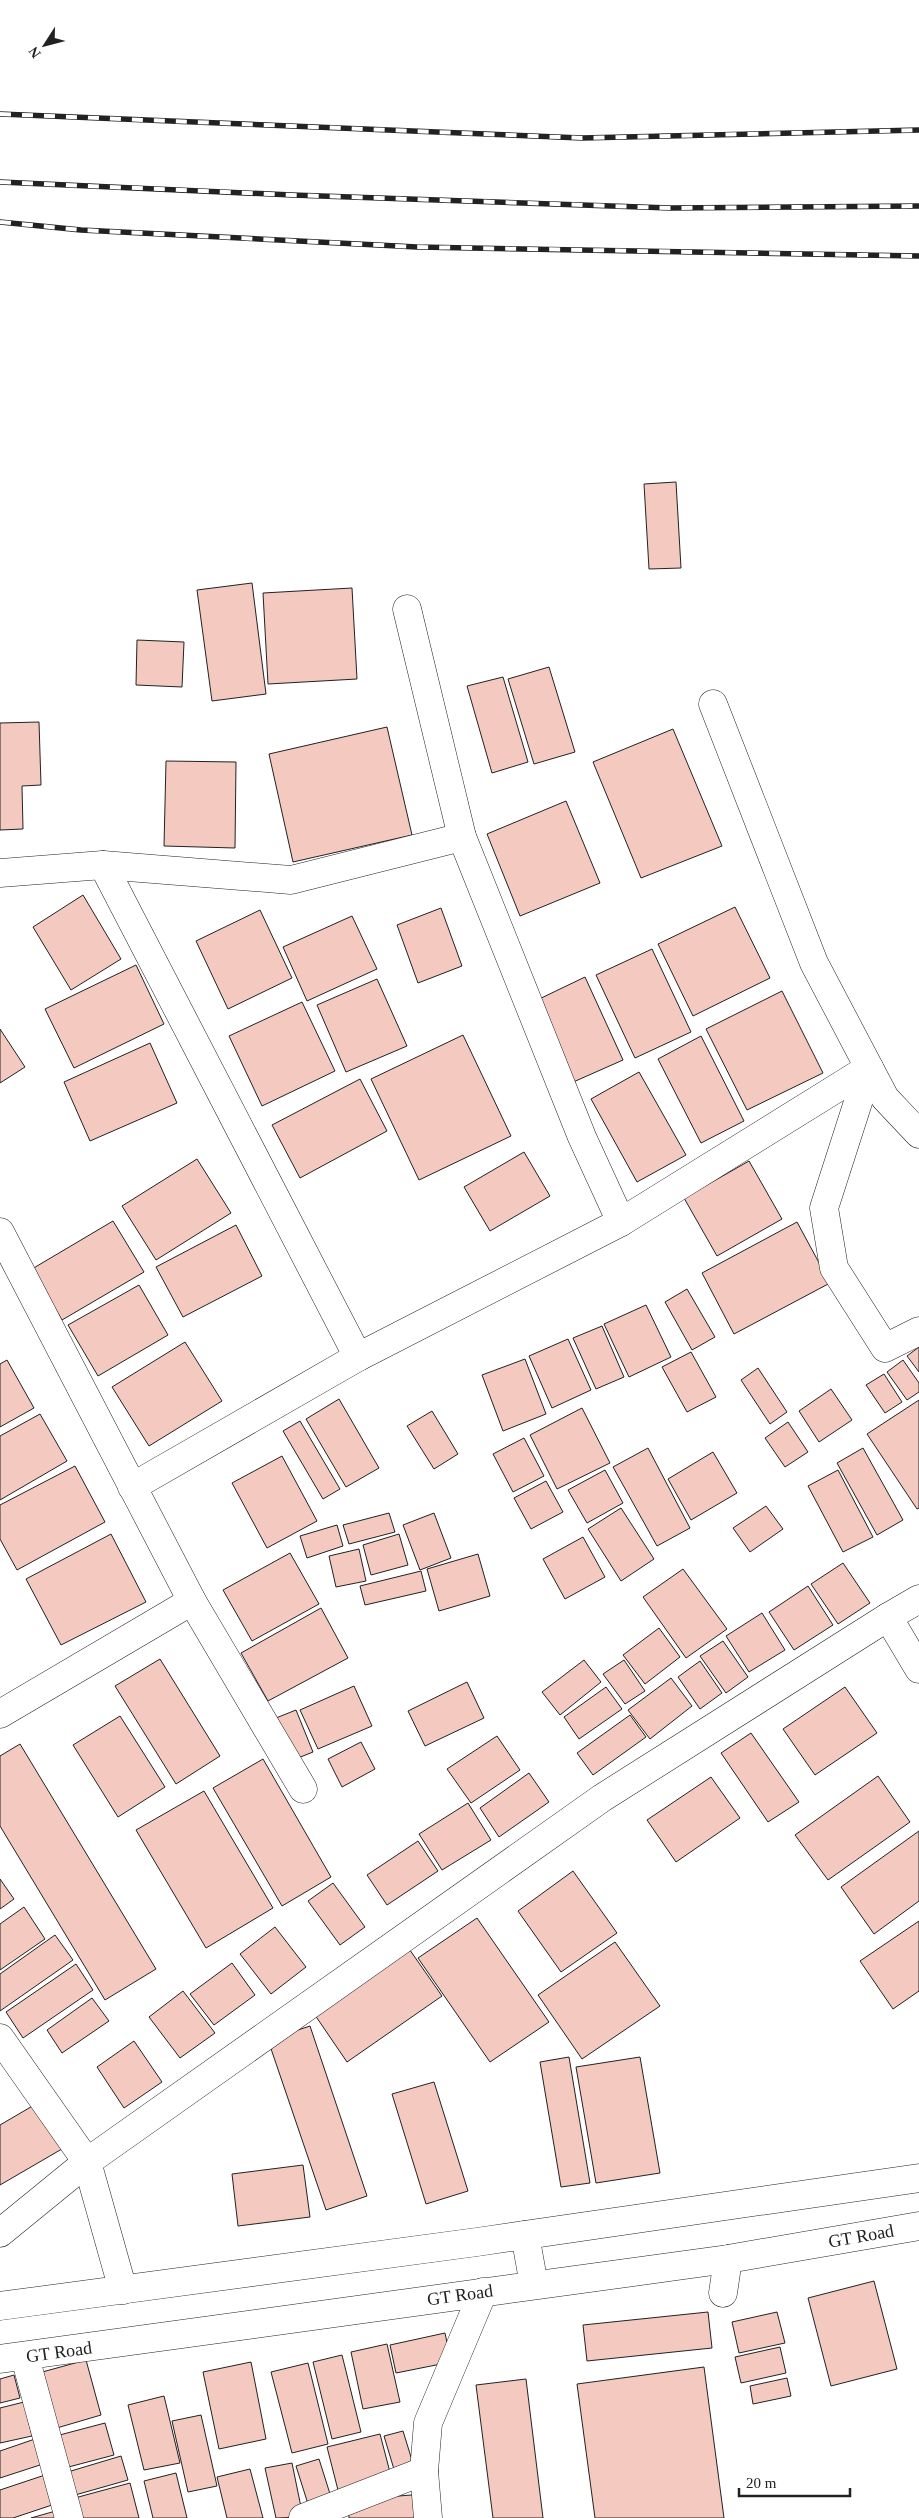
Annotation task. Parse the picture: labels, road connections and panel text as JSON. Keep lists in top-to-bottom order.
{
  "streets": {
    "street": ["GT Road"]
  },
  "scale_bar": "20 m",
  "north": "bottom left"
}
